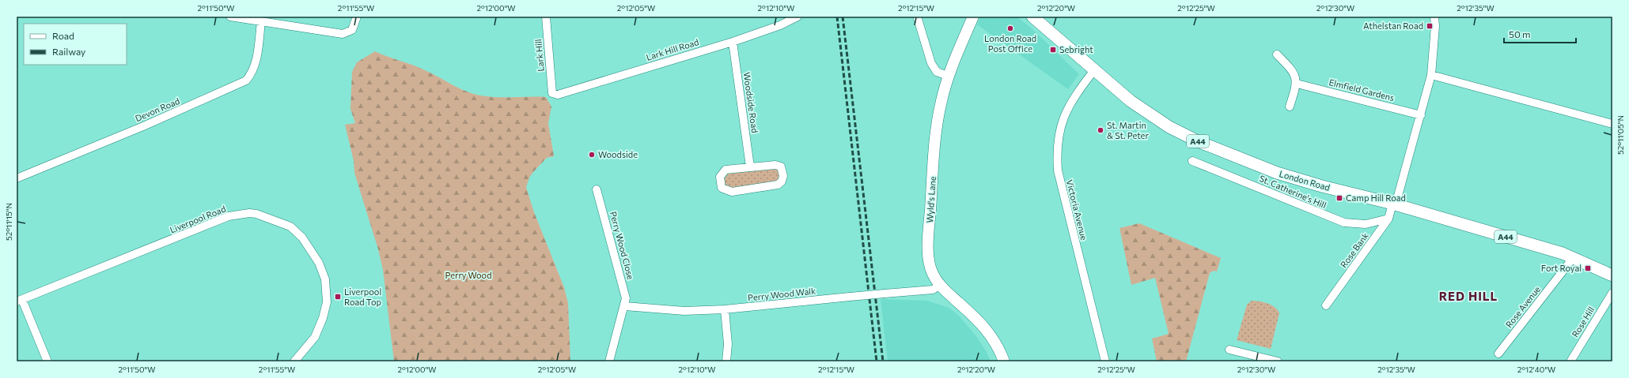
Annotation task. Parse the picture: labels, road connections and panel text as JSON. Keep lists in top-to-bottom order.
{
  "streets": {
    "main road": ["A44", "London Road", "Wyld's Lane"],
    "street": [
      "Lark Hill Road",
      "Lark Hill",
      "Elmfield Gardens",
      "Woodside Road",
      "Devon Road",
      "St. Catherine's Hill",
      "Victoria Avenue",
      "Liverpool Road",
      "Perry Wood Close",
      "Rose Bank",
      "Perry Wood Walk",
      "Rose Avenue",
      "Rose Hill"
    ]
  },
  "crossings": [
    ["Lark Hill Road", "Lark Hill"],
    ["Lark Hill Road", "Woodside Road"],
    ["London Road", "Victoria Avenue"],
    ["London Road", "Rose Bank"],
    ["London Road", "Rose Avenue"],
    ["St. Catherine's Hill", "Rose Bank"],
    ["Wyld's Lane", "Perry Wood Walk"],
    ["Perry Wood Close", "Perry Wood Walk"]
  ],
  "districts": ["RED HILL"],
  "parks": ["Perry Wood"],
  "places": {
    "transit": [
      "Athelstan Road",
      "Sebright",
      "Camp Hill Road",
      "Fort Royal",
      "Liverpool Road Top"
    ],
    "other": ["London Road Post Office", "St. Martin & St. Peter", "Woodside"]
  },
  "legend": ["Road", "Railway"],
  "scale_bar": "50 m",
  "coordinates": [
    "2°11'50\"W",
    "2°11'55\"W",
    "2°12'00\"W",
    "2°12'05\"W",
    "2°12'10\"W",
    "2°12'15\"W",
    "2°12'20\"W",
    "2°12'25\"W",
    "2°12'30\"W",
    "2°12'35\"W",
    "52°11'05\"N",
    "52°11'15\"N",
    "2°12'40\"W"
  ]
}
